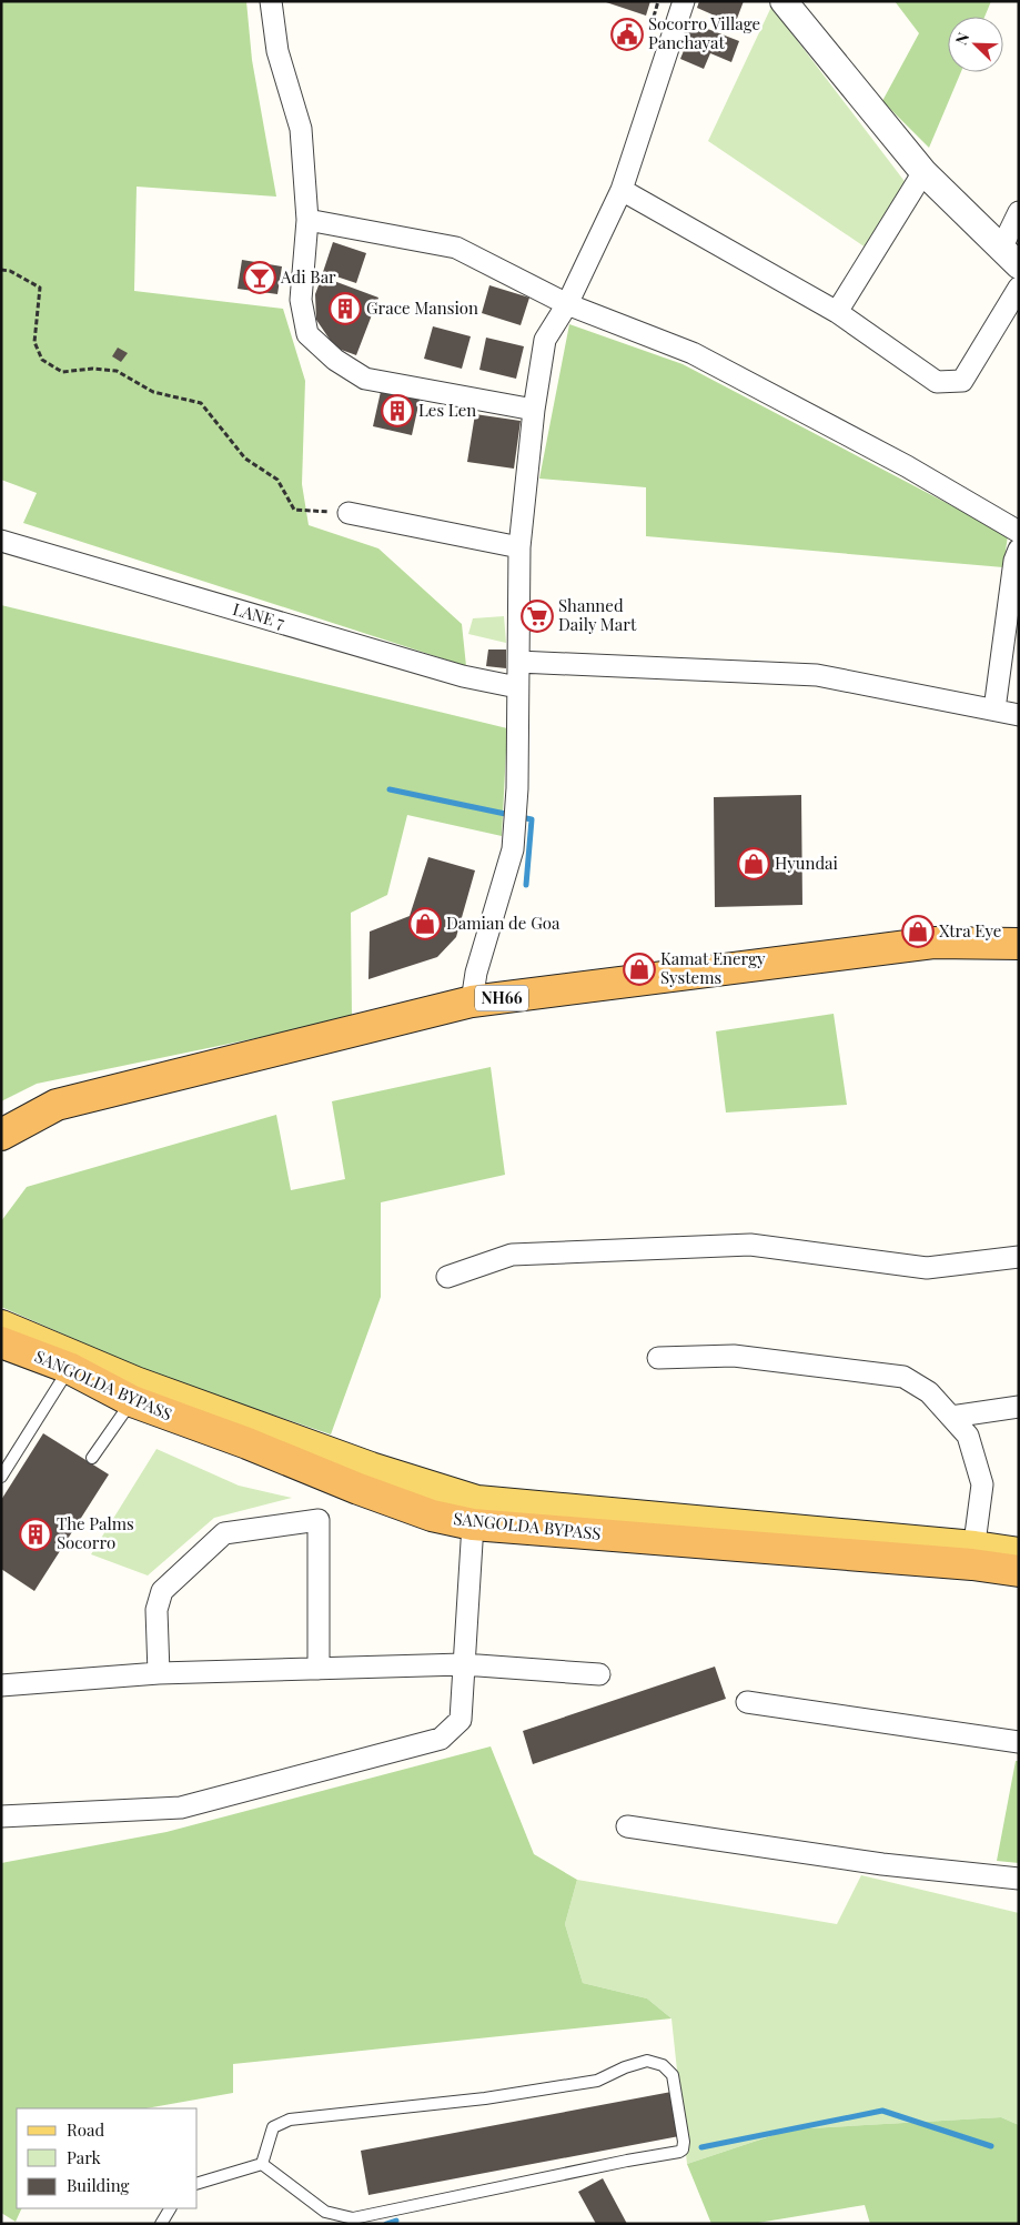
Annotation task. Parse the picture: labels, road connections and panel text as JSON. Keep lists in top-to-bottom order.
{
  "streets": {
    "highway": ["NH66", "SANGOLDA BYPASS"],
    "street": ["LANE 7"]
  },
  "places": {
    "public building": ["Socorro Village Panchayat"],
    "bar": ["Adi Bar"],
    "building": ["Grace Mansion", "Les Len", "The Palms Socorro"],
    "supermarket": ["Shanned Daily Mart"],
    "shop": [
      "Hyundai",
      "Damian de Goa",
      "Xtra Eye",
      "Kamat Energy Systems"
    ]
  },
  "legend": ["Road", "Park", "Building"],
  "north": "top left"
}
